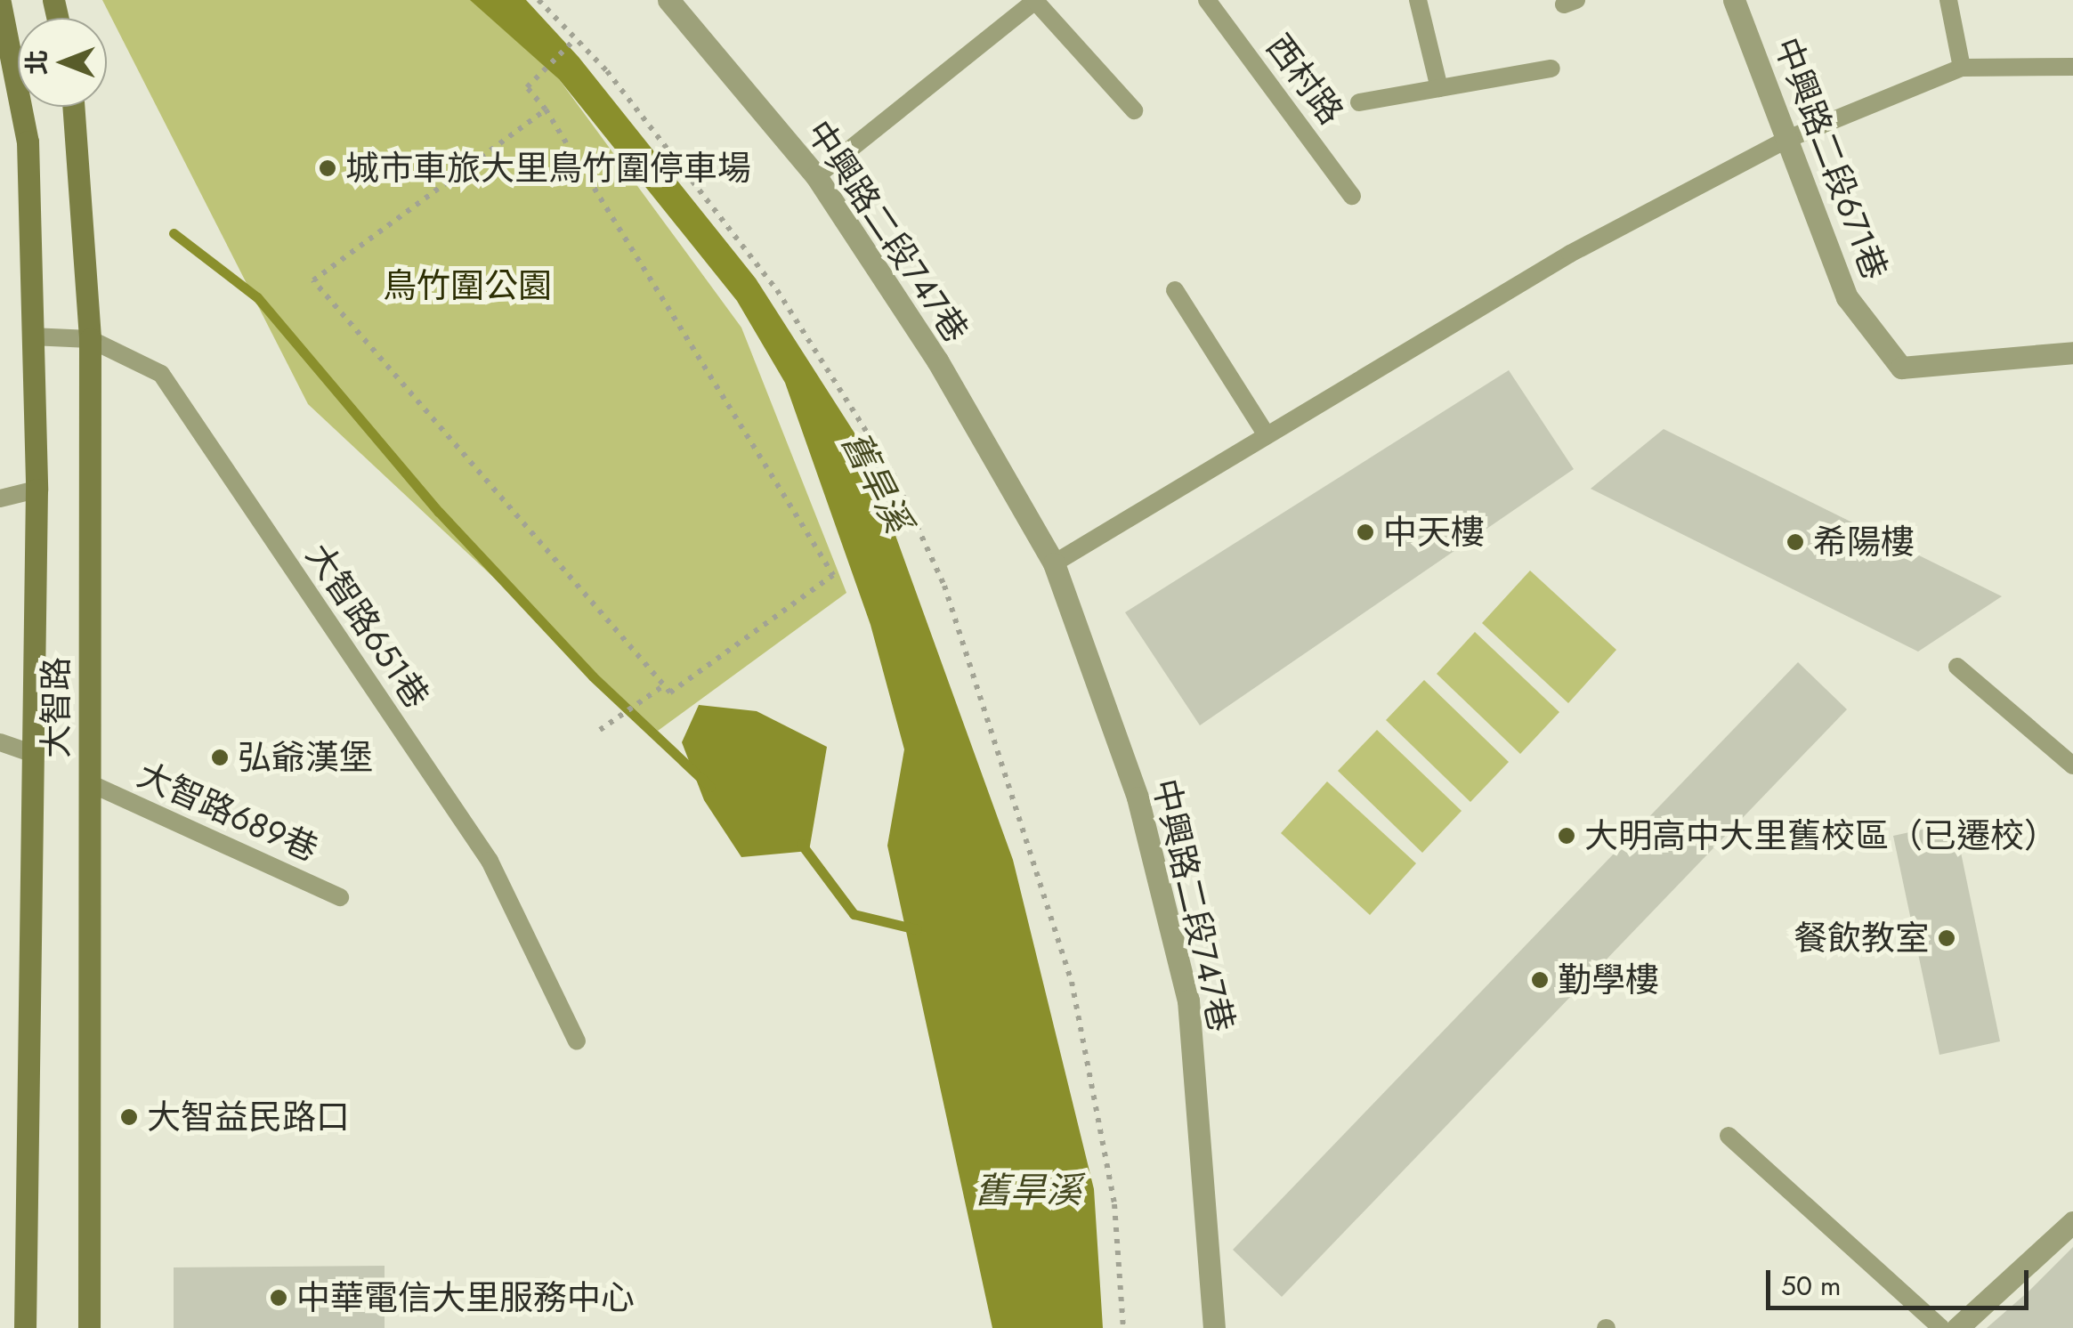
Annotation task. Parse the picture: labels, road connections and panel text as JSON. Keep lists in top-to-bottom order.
{
  "streets": {
    "street": ["中興路二段671巷", "中興路二段747巷", "大智路"],
    "lane": ["西村路", "大智路651巷", "大智路689巷"]
  },
  "crossings": [
    ["大智路651巷", "大智路"],
    ["大智路", "大智路689巷"]
  ],
  "water": ["舊旱溪"],
  "parks": ["鳥竹圍公園"],
  "places": [
    "城市車旅大里鳥竹圍停車場",
    "中天樓",
    "希陽樓",
    "弘爺漢堡",
    "大明高中大里舊校區（已遷校）",
    "餐飲教室",
    "勤學樓",
    "大智益民路口",
    "中華電信大里服務中心"
  ],
  "scale_bar": "50 m",
  "north": "left"
}
